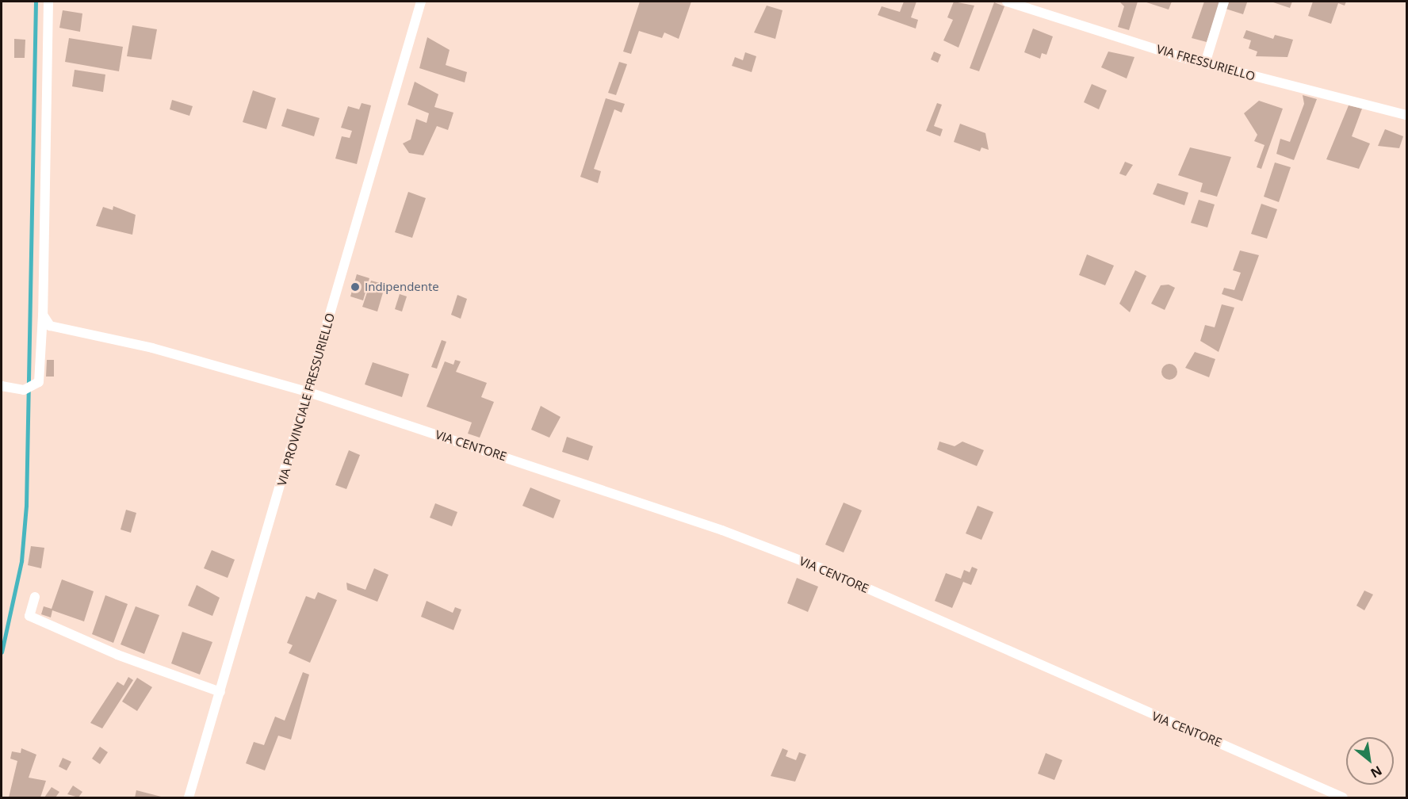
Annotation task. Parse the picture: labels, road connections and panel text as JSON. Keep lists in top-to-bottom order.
{
  "streets": {
    "street": ["VIA FRESSURIELLO", "VIA PROVINCIALE FRESSURIELLO", "VIA CENTORE"]
  },
  "crossings": [
    ["VIA PROVINCIALE FRESSURIELLO", "VIA CENTORE"]
  ],
  "places": ["Indipendente"],
  "north": "bottom right"
}
